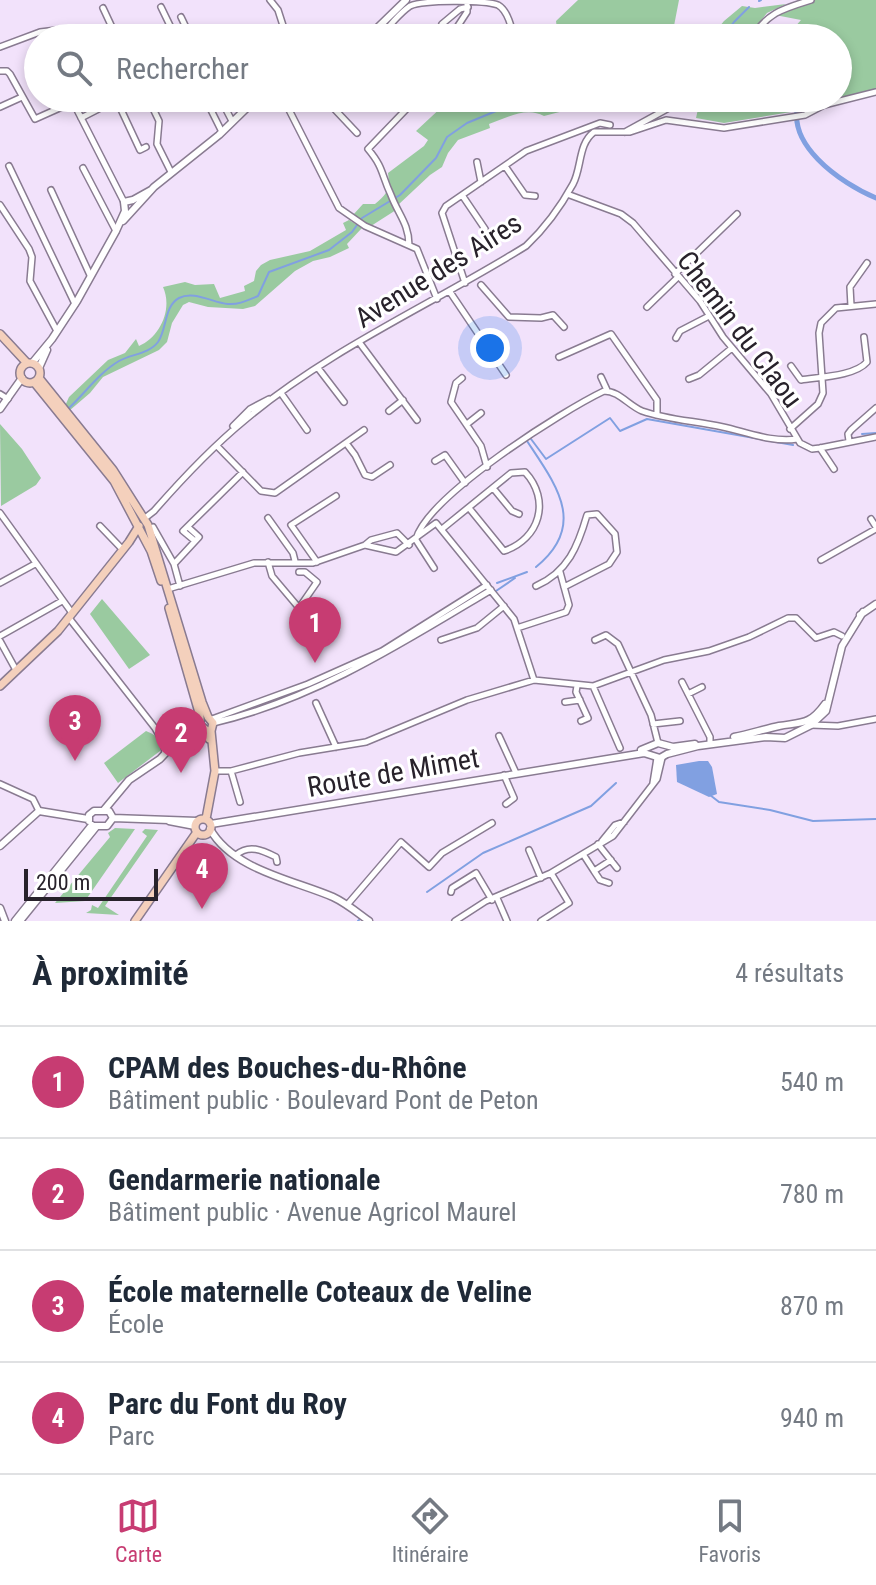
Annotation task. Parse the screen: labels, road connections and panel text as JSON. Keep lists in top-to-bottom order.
{
  "streets": {
    "street": ["Avenue des Aires", "Chemin du Claou", "Route de Mimet"]
  },
  "crossings": [
    ["Avenue des Aires", "Chemin du Claou"]
  ],
  "scale_bar": "200 m",
  "page": {
    "search": "Rechercher",
    "pins": [
      "1",
      "3",
      "2",
      "4"
    ],
    "scale": "200 m",
    "heading": ["À proximité", "4 résultats"],
    "list": [
      {
        "mark": "1",
        "name": "CPAM des Bouches-du-Rhône",
        "note": "Bâtiment public · Boulevard Pont de Peton",
        "value": "540 m"
      },
      {
        "mark": "2",
        "name": "Gendarmerie nationale",
        "note": "Bâtiment public · Avenue Agricol Maurel",
        "value": "780 m"
      },
      {
        "mark": "3",
        "name": "École maternelle Coteaux de Veline",
        "note": "École",
        "value": "870 m"
      },
      {
        "mark": "4",
        "name": "Parc du Font du Roy",
        "note": "Parc",
        "value": "940 m"
      }
    ],
    "nav": ["Carte", "Itinéraire", "Favoris"]
  }
}
